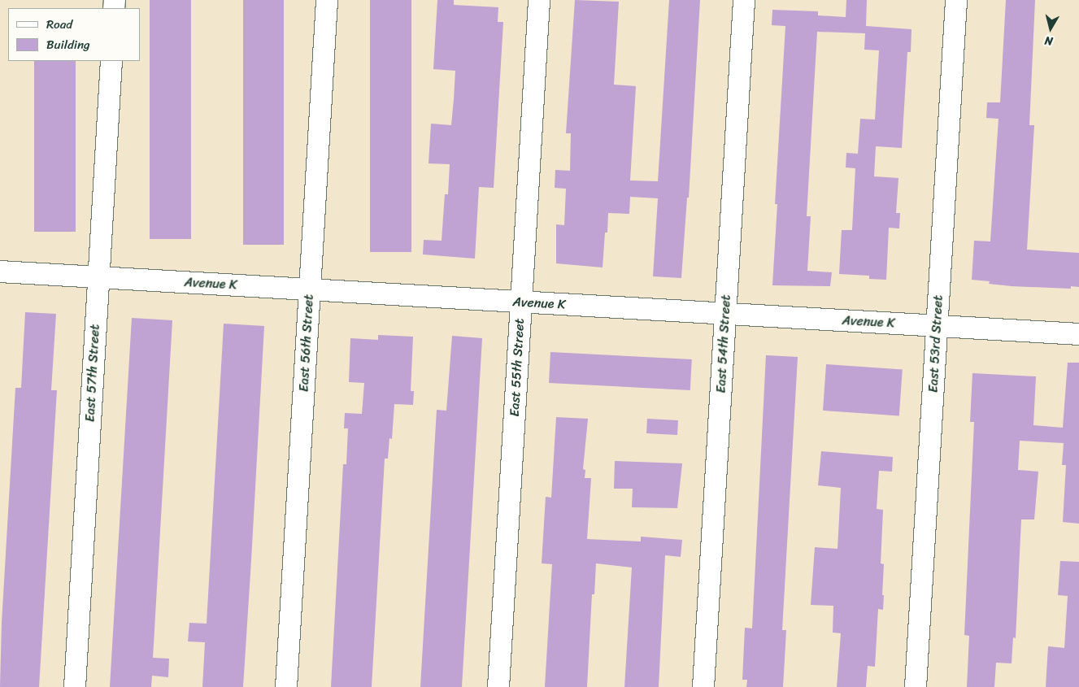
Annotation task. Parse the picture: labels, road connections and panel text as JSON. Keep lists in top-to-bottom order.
{
  "streets": {
    "street": [
      "Avenue K",
      "East 56th Street",
      "East 54th Street",
      "East 53rd Street",
      "East 55th Street",
      "East 57th Street"
    ]
  },
  "crossings": [
    ["Avenue K", "East 56th Street"],
    ["Avenue K", "East 54th Street"],
    ["Avenue K", "East 53rd Street"],
    ["Avenue K", "East 55th Street"],
    ["Avenue K", "East 57th Street"]
  ],
  "legend": ["Road", "Building"],
  "north": "bottom"
}
